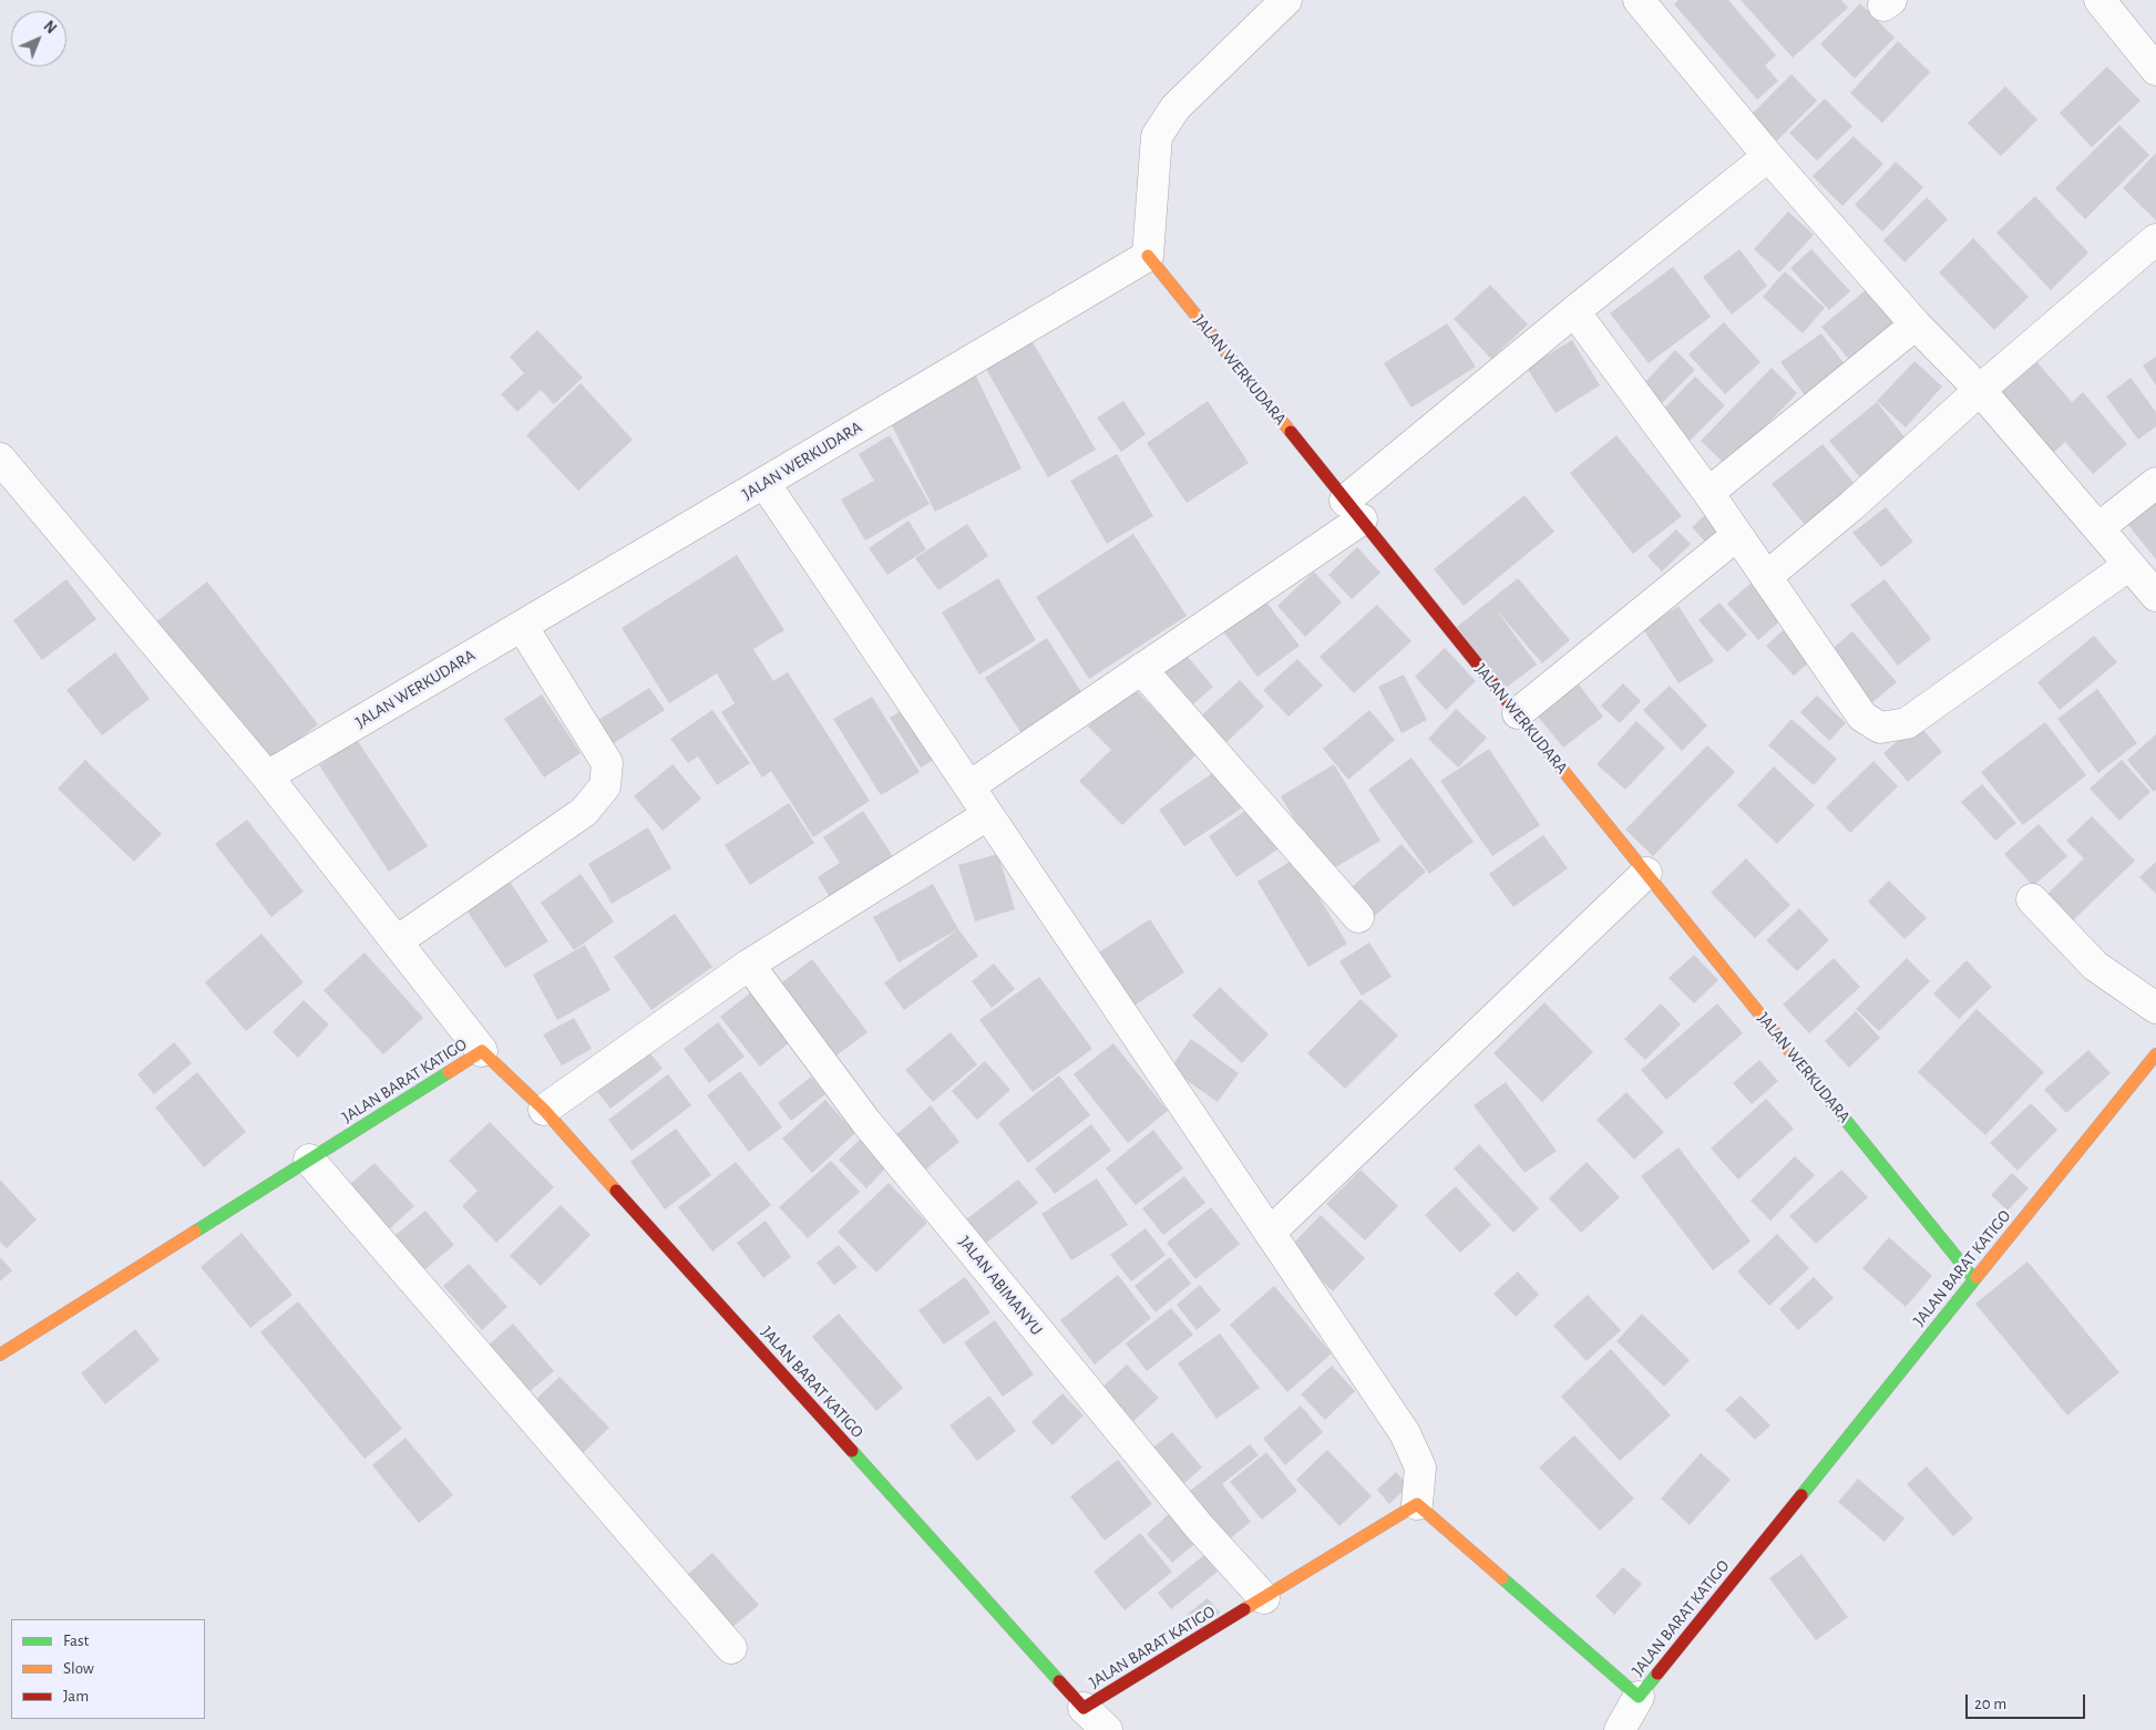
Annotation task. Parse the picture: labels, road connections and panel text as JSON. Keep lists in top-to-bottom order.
{
  "streets": {
    "street": ["JALAN WERKUDARA", "JALAN BARAT KATIGO", "JALAN ABIMANYU"]
  },
  "crossings": [
    ["JALAN WERKUDARA", "JALAN BARAT KATIGO"],
    ["JALAN BARAT KATIGO", "JALAN ABIMANYU"]
  ],
  "legend": ["Fast", "Slow", "Jam"],
  "scale_bar": "20 m",
  "north": "top right"
}
